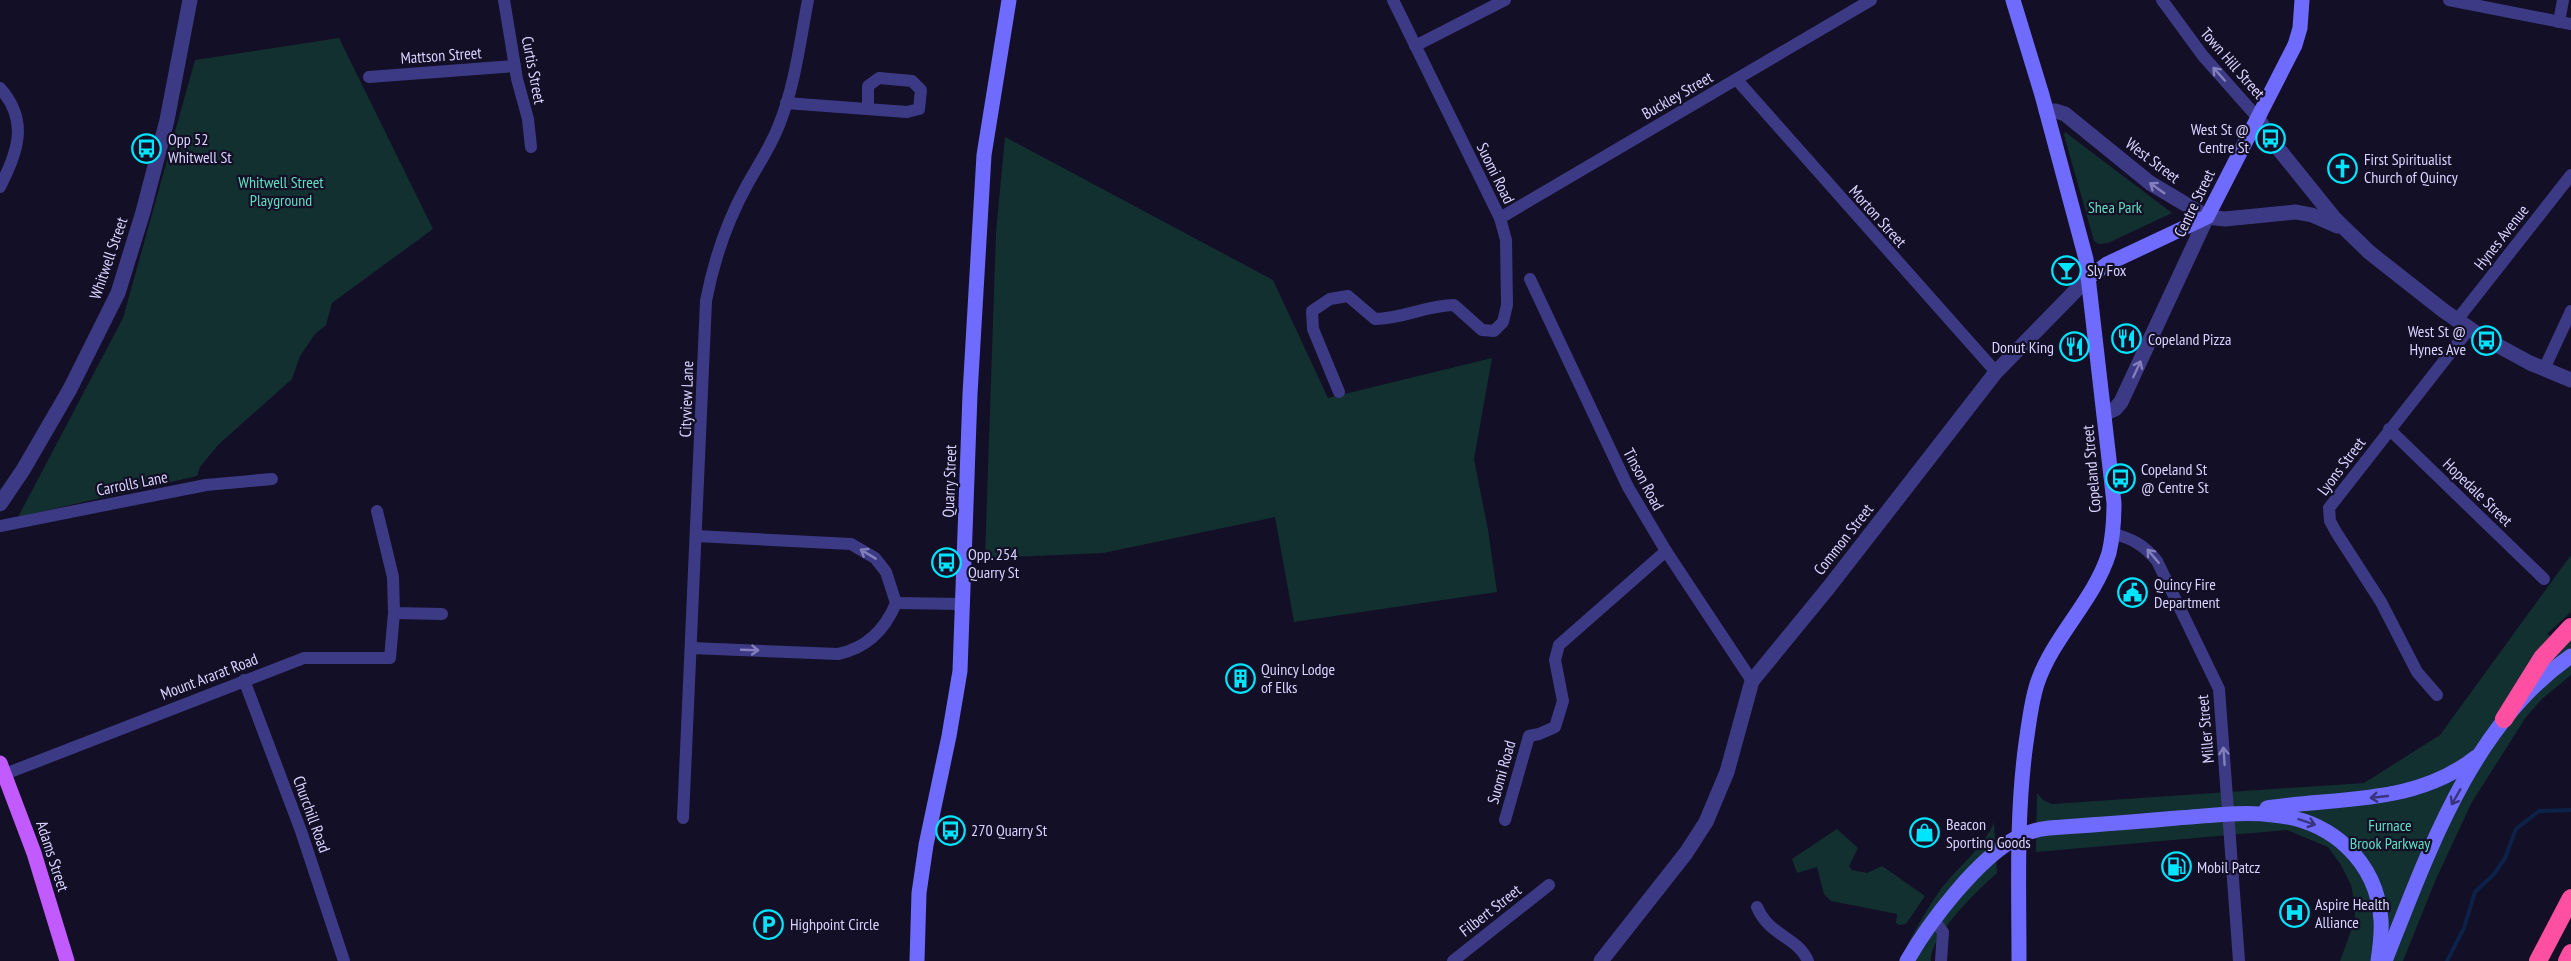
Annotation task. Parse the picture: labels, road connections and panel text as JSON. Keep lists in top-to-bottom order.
{
  "streets": {
    "main road": [
      "Centre Street",
      "Copeland Street",
      "Quarry Street",
      "Common Street",
      "Adams Street"
    ],
    "street": [
      "Mattson Street",
      "Town Hill Street",
      "Curtis Street",
      "Buckley Street",
      "West Street",
      "Suomi Road",
      "Morton Street",
      "Hynes Avenue",
      "Whitwell Street",
      "Cityview Lane",
      "Lyons Street",
      "Tinson Road",
      "Carrolls Lane",
      "Hopedale Street",
      "Mount Ararat Road",
      "Miller Street",
      "Churchill Road",
      "Filbert Street"
    ]
  },
  "crossings": [
    ["Mattson Street", "Curtis Street"],
    ["Town Hill Street", "West Street"],
    ["Town Hill Street", "Centre Street"],
    ["Buckley Street", "Suomi Road"],
    ["Buckley Street", "Morton Street"],
    ["West Street", "Centre Street"],
    ["West Street", "Hynes Avenue"],
    ["West Street", "Lyons Street"],
    ["West Street", "Copeland Street"],
    ["West Street", "Common Street"],
    ["Suomi Road", "Tinson Road"],
    ["Centre Street", "Copeland Street"],
    ["Centre Street", "Common Street"],
    ["Morton Street", "Common Street"],
    ["Hynes Avenue", "Lyons Street"],
    ["Lyons Street", "Hopedale Street"],
    ["Copeland Street", "Common Street"],
    ["Copeland Street", "Miller Street"],
    ["Tinson Road", "Common Street"],
    ["Mount Ararat Road", "Churchill Road"],
    ["Mount Ararat Road", "Adams Street"]
  ],
  "one_way": ["Town Hill Street", "Centre Street", "Miller Street"],
  "parks": ["Whitwell Street Playground", "Shea Park", "Furnace Brook Parkway"],
  "places": {
    "bus stop": [
      "West St @ Centre St",
      "Opp 52 Whitwell St",
      "West St @ Hynes Ave",
      "Copeland St @ Centre St",
      "Opp. 254 Quarry St",
      "270 Quarry St"
    ],
    "church": ["First Spiritualist Church of Quincy"],
    "bar": ["Sly Fox"],
    "restaurant": ["Copeland Pizza", "Donut King"],
    "public building": ["Quincy Fire Department"],
    "building": ["Quincy Lodge of Elks"],
    "shop": ["Beacon Sporting Goods"],
    "fuel station": ["Mobil Patcz"],
    "hospital": ["Aspire Health Alliance"],
    "parking": ["Highpoint Circle"]
  }
}
